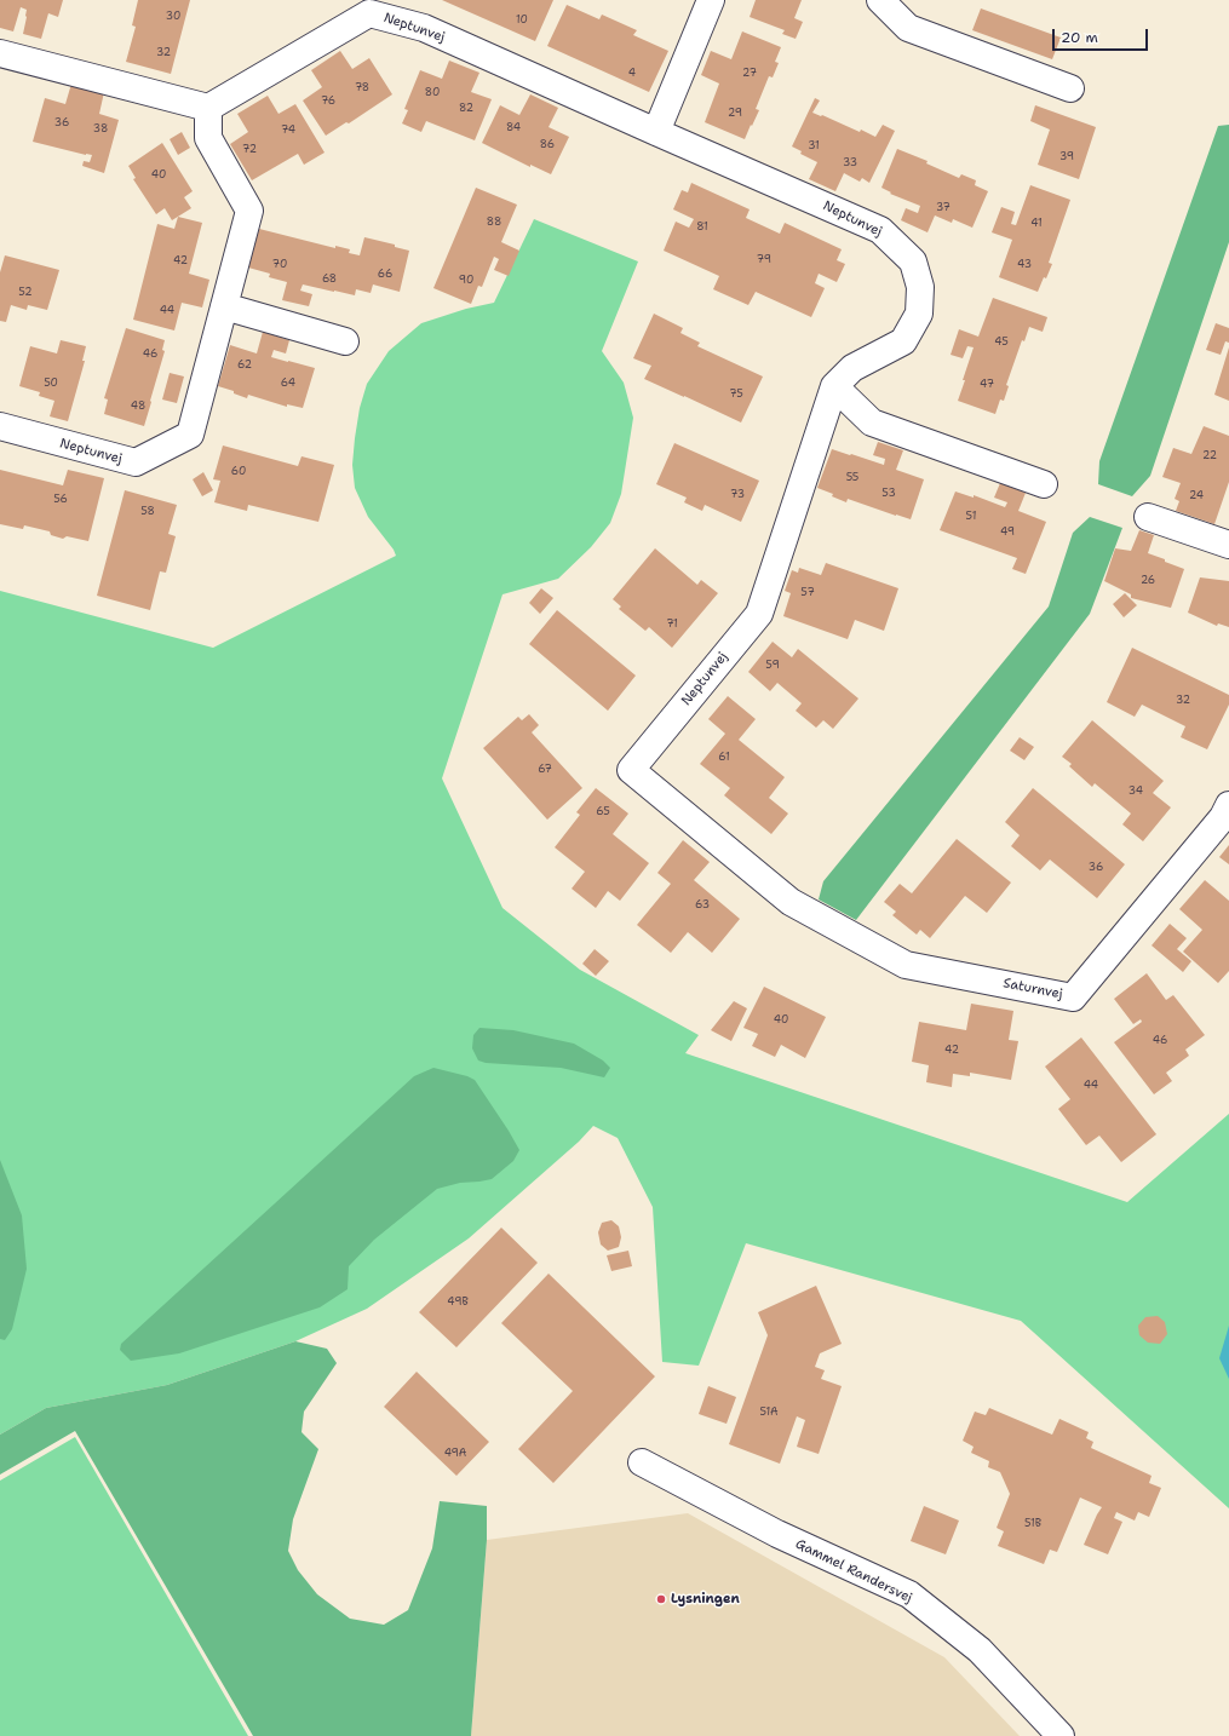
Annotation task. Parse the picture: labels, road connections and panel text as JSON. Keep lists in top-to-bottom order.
{
  "streets": {
    "street": ["Neptunvej", "Saturnvej", "Gammel Randersvej"]
  },
  "crossings": [
    ["Neptunvej", "Saturnvej"]
  ],
  "places": ["Lysningen"],
  "house_numbers": [
    "30",
    "10",
    "32",
    "4",
    "27",
    "78",
    "80",
    "76",
    "82",
    "29",
    "36",
    "84",
    "38",
    "74",
    "86",
    "31",
    "72",
    "39",
    "33",
    "40",
    "37",
    "88",
    "41",
    "81",
    "79",
    "42",
    "70",
    "43",
    "66",
    "68",
    "90",
    "52",
    "44",
    "45",
    "46",
    "62",
    "50",
    "64",
    "47",
    "75",
    "48",
    "22",
    "60",
    "55",
    "53",
    "73",
    "24",
    "56",
    "58",
    "51",
    "49",
    "26",
    "57",
    "71",
    "59",
    "32",
    "61",
    "67",
    "34",
    "65",
    "36",
    "63",
    "40",
    "46",
    "42",
    "44",
    "49B",
    "51A",
    "49A",
    "51B"
  ],
  "scale_bar": "20 m"
}
